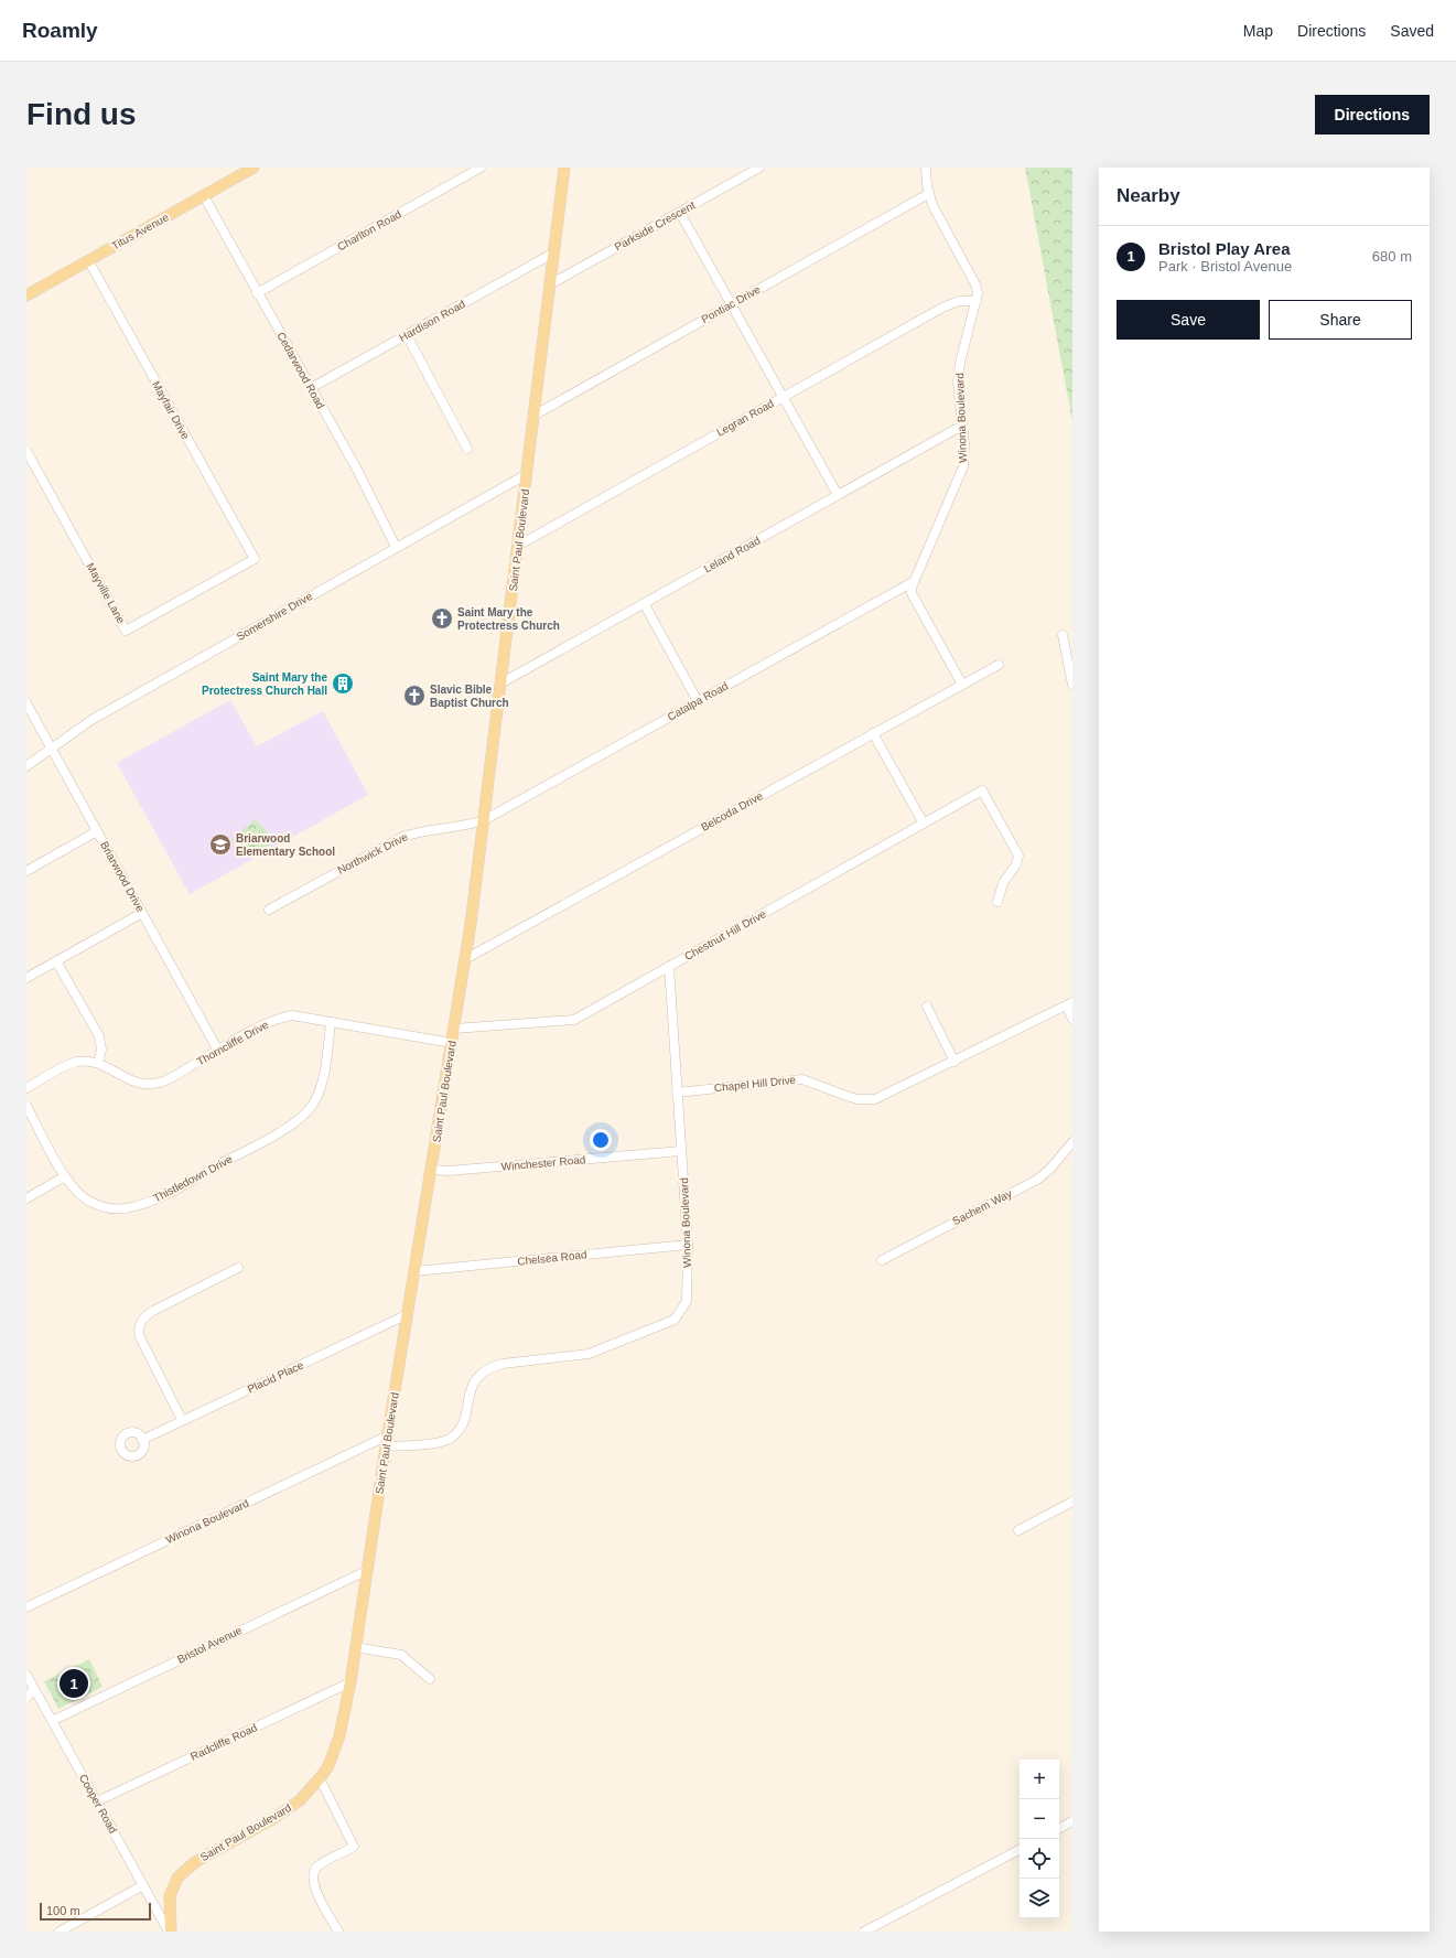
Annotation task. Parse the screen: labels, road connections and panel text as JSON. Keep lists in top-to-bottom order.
{
  "streets": {
    "main road": ["Titus Avenue", "Saint Paul Boulevard"],
    "street": [
      "Parkside Crescent",
      "Charlton Road",
      "Pontiac Drive",
      "Hardison Road",
      "Cedarwood Road",
      "Mayfair Drive",
      "Legran Road",
      "Winona Boulevard",
      "Leland Road",
      "Mayville Lane",
      "Somershire Drive",
      "Catalpa Road",
      "Belcoda Drive",
      "Northwick Drive",
      "Briarwood Drive",
      "Chestnut Hill Drive",
      "Thorncliffe Drive",
      "Chapel Hill Drive",
      "Winchester Road",
      "Thistledown Drive",
      "Sachem Way",
      "Chelsea Road",
      "Placid Place",
      "Bristol Avenue",
      "Radcliffe Road",
      "Cooper Road"
    ]
  },
  "crossings": [
    ["Parkside Crescent", "Saint Paul Boulevard"],
    ["Charlton Road", "Cedarwood Road"],
    ["Titus Avenue", "Cedarwood Road"],
    ["Titus Avenue", "Mayfair Drive"],
    ["Pontiac Drive", "Winona Boulevard"],
    ["Pontiac Drive", "Saint Paul Boulevard"],
    ["Hardison Road", "Cedarwood Road"],
    ["Hardison Road", "Saint Paul Boulevard"],
    ["Cedarwood Road", "Somershire Drive"],
    ["Mayfair Drive", "Mayville Lane"],
    ["Legran Road", "Winona Boulevard"],
    ["Legran Road", "Saint Paul Boulevard"],
    ["Winona Boulevard", "Saint Paul Boulevard"],
    ["Winona Boulevard", "Leland Road"],
    ["Winona Boulevard", "Catalpa Road"],
    ["Winona Boulevard", "Chestnut Hill Drive"],
    ["Winona Boulevard", "Chapel Hill Drive"],
    ["Winona Boulevard", "Winchester Road"],
    ["Winona Boulevard", "Chelsea Road"],
    ["Saint Paul Boulevard", "Leland Road"],
    ["Saint Paul Boulevard", "Somershire Drive"],
    ["Saint Paul Boulevard", "Catalpa Road"],
    ["Saint Paul Boulevard", "Belcoda Drive"],
    ["Saint Paul Boulevard", "Northwick Drive"],
    ["Saint Paul Boulevard", "Chestnut Hill Drive"],
    ["Saint Paul Boulevard", "Thorncliffe Drive"],
    ["Saint Paul Boulevard", "Winchester Road"],
    ["Saint Paul Boulevard", "Chelsea Road"],
    ["Saint Paul Boulevard", "Placid Place"],
    ["Saint Paul Boulevard", "Bristol Avenue"],
    ["Saint Paul Boulevard", "Radcliffe Road"],
    ["Saint Paul Boulevard", "Cooper Road"],
    ["Somershire Drive", "Briarwood Drive"],
    ["Catalpa Road", "Northwick Drive"],
    ["Briarwood Drive", "Thorncliffe Drive"],
    ["Thorncliffe Drive", "Thistledown Drive"],
    ["Bristol Avenue", "Cooper Road"],
    ["Radcliffe Road", "Cooper Road"]
  ],
  "places": {
    "church": ["Saint Mary the Protectress Church", "Slavic Bible Baptist Church"],
    "building": ["Saint Mary the Protectress Church Hall"],
    "school or university": ["Briarwood Elementary School"]
  },
  "scale_bar": "100 m",
  "page": {
    "header": "Roamly",
    "nav": ["Map", "Directions", "Saved"],
    "buttons": [
      "Directions",
      ["Save", "Share"]
    ],
    "title": "Find us",
    "heading": "Nearby",
    "list": [
      {
        "mark": "1",
        "name": "Bristol Play Area",
        "note": "Park · Bristol Avenue",
        "value": "680 m"
      }
    ],
    "pins": "1",
    "map_buttons": ["+", "−"],
    "scale": "100 m"
  }
}
